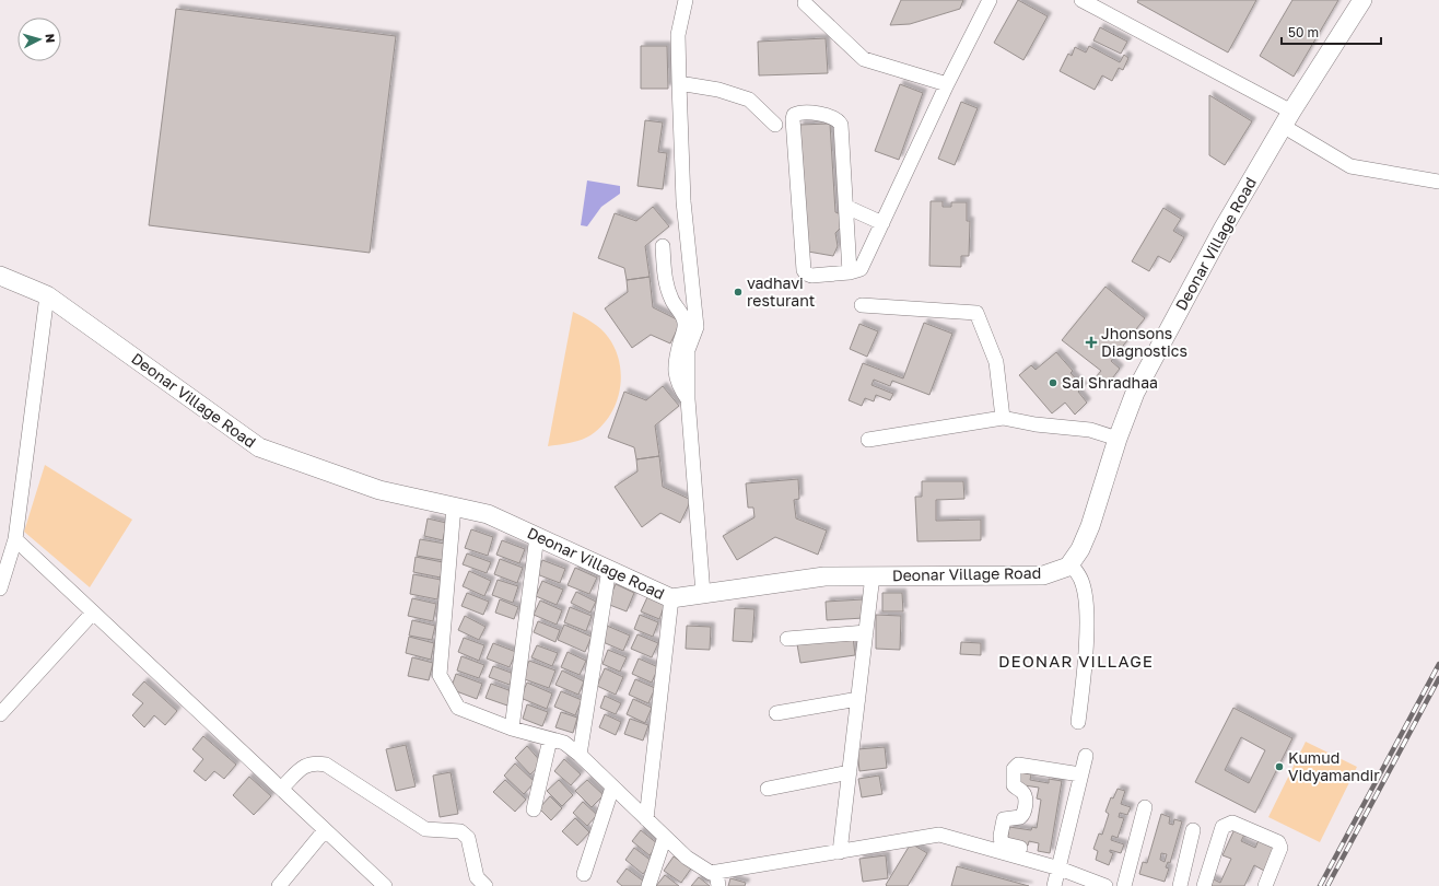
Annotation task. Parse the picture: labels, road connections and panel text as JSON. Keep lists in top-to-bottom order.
{
  "streets": {
    "main road": ["Deonar Village Road"]
  },
  "districts": ["DEONAR VILLAGE"],
  "places": {
    "other": ["vadhavi resturant", "Sai Shradhaa", "Kumud Vidyamandir"],
    "health": ["Jhonsons Diagnostics"]
  },
  "scale_bar": "50 m",
  "north": "right"
}
